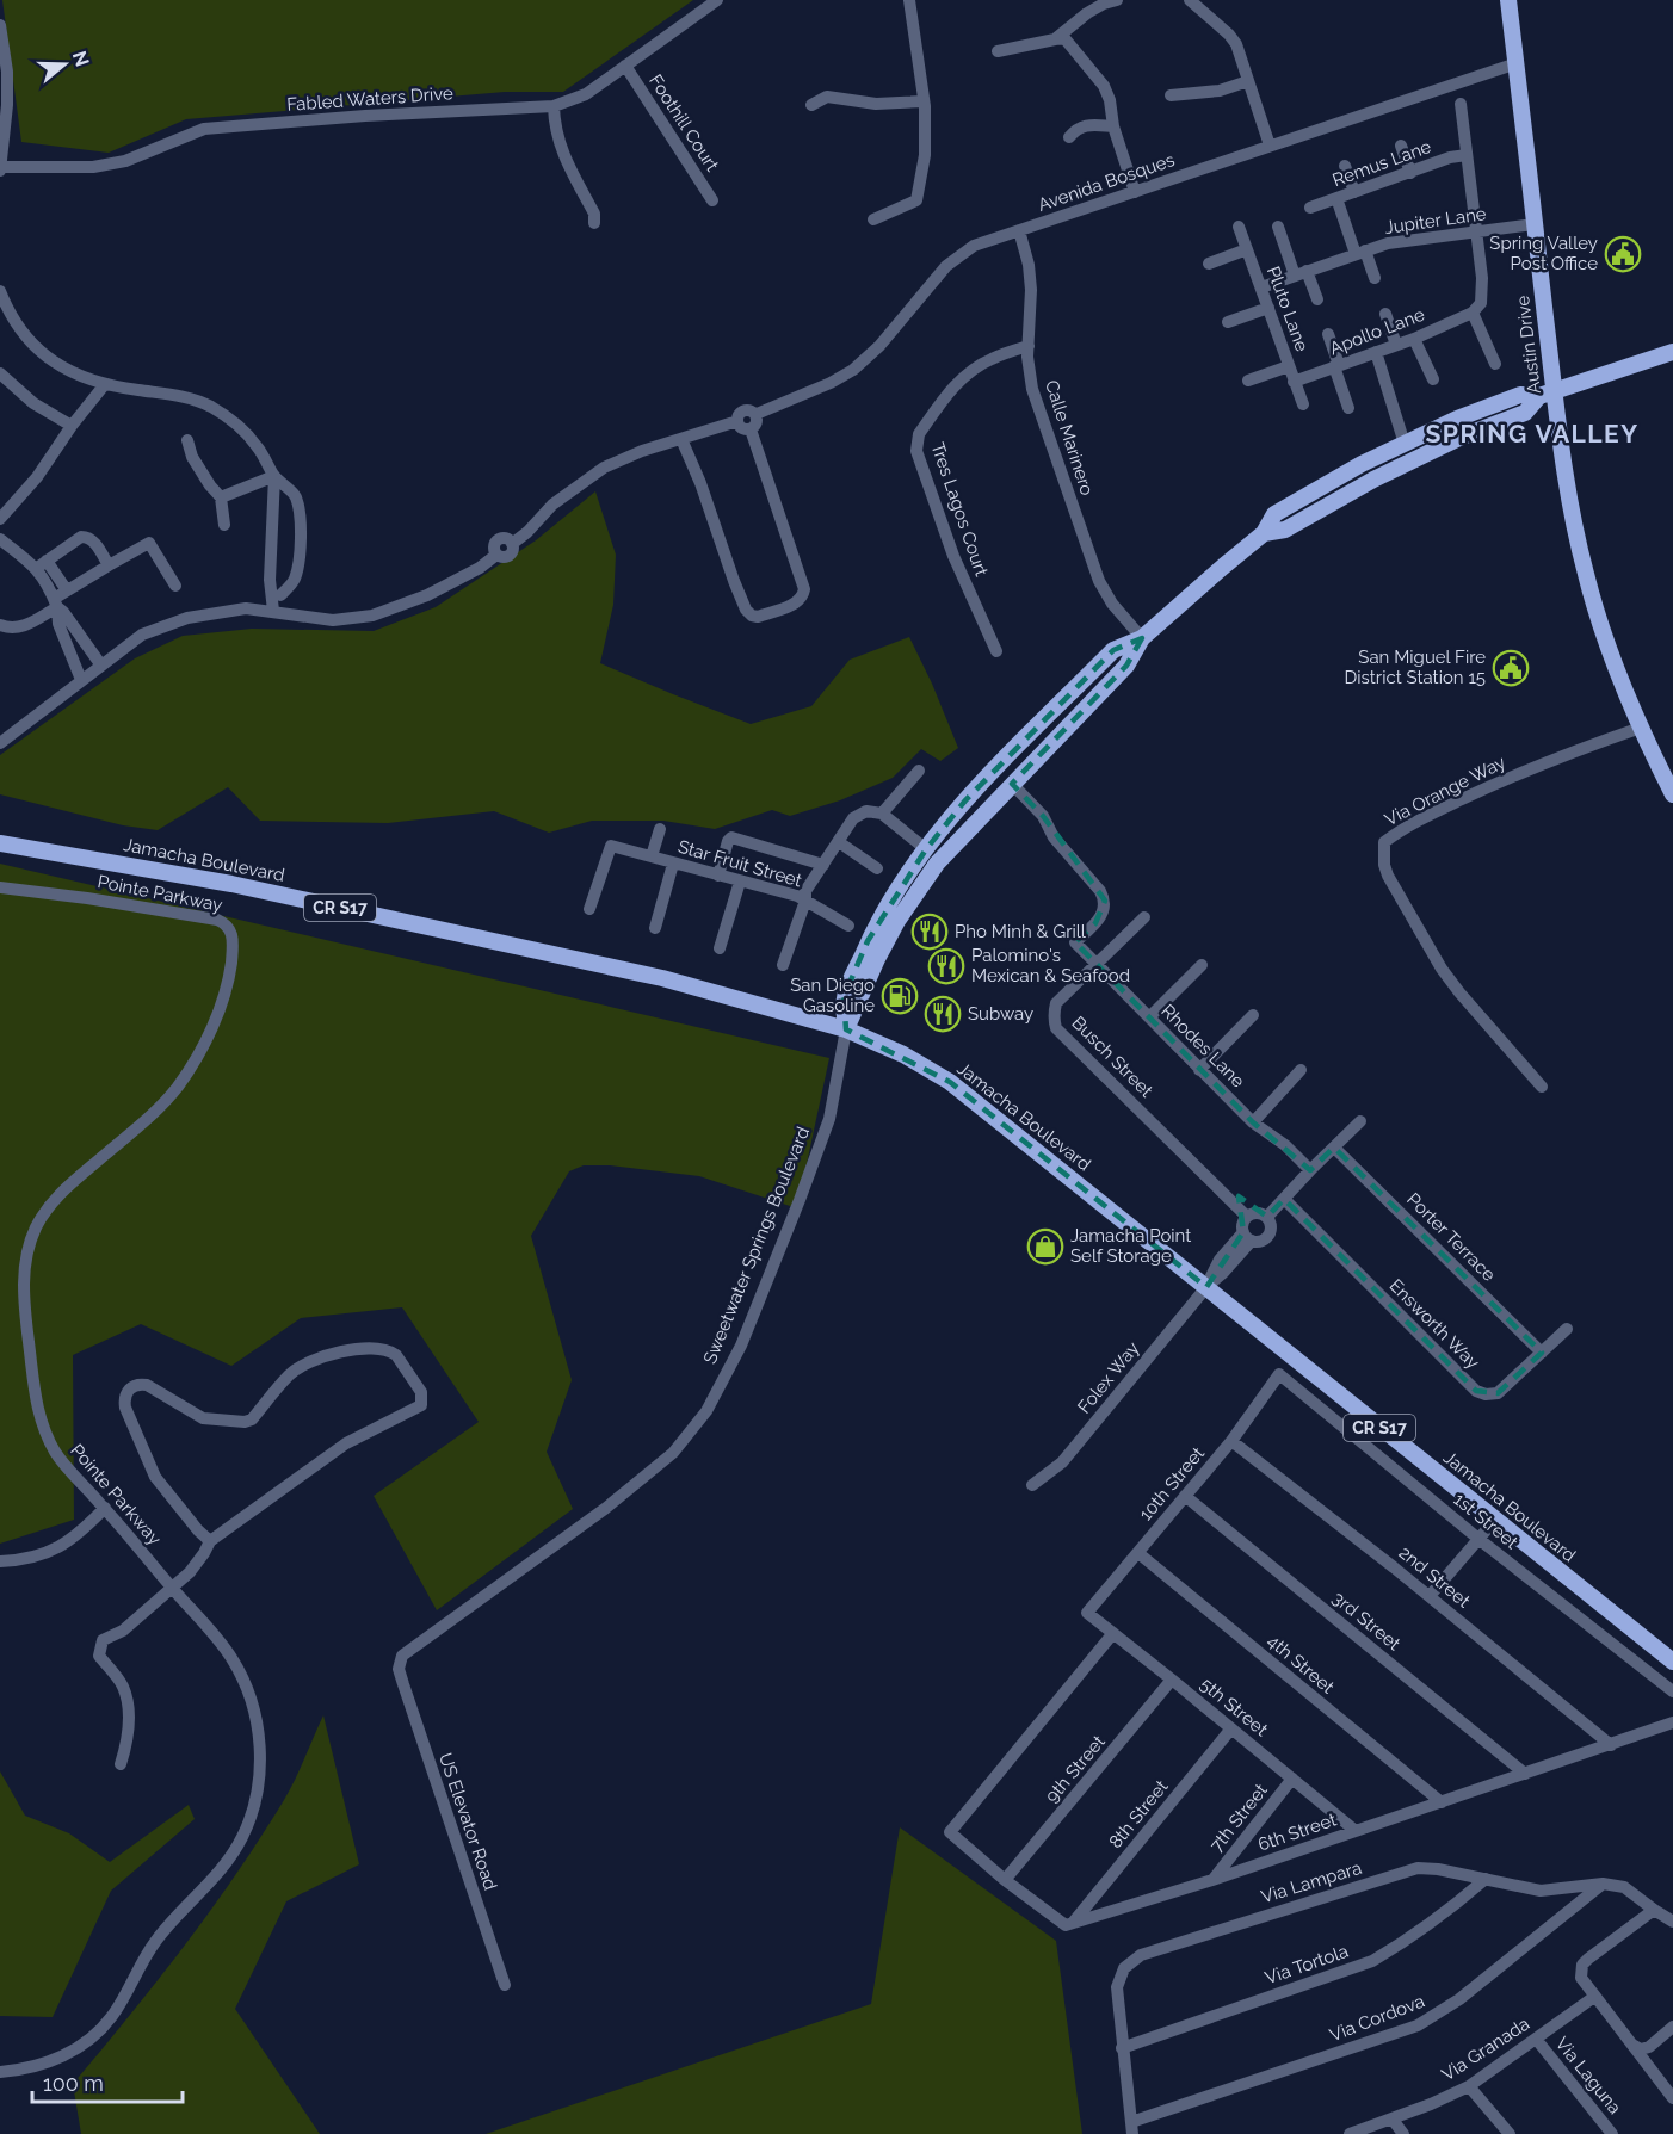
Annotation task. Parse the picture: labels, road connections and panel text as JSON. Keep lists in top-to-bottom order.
{
  "streets": {
    "main road": [
      "Austin Drive",
      "Jamacha Boulevard",
      "CR S17",
      "Sweetwater Springs Boulevard"
    ],
    "street": [
      "Fabled Waters Drive",
      "Foothill Court",
      "Remus Lane",
      "Avenida Bosques",
      "Jupiter Lane",
      "Pluto Lane",
      "Apollo Lane",
      "Calle Marinero",
      "Tres Lagos Court",
      "Via Orange Way",
      "Star Fruit Street",
      "Pointe Parkway",
      "Rhodes Lane",
      "Busch Street",
      "Porter Terrace",
      "Ensworth Way",
      "Folex Way",
      "10th Street",
      "1st Street",
      "2nd Street",
      "3rd Street",
      "4th Street",
      "5th Street",
      "9th Street",
      "8th Street",
      "7th Street",
      "US Elevator Road",
      "6th Street",
      "Via Lampara",
      "Via Tortola",
      "Via Cordova",
      "Via Granada",
      "Via Laguna"
    ]
  },
  "crossings": [
    ["Fabled Waters Drive", "Foothill Court"],
    ["Avenida Bosques", "Austin Drive"],
    ["Avenida Bosques", "Calle Marinero"],
    ["Jupiter Lane", "Pluto Lane"],
    ["Jupiter Lane", "Austin Drive"],
    ["Pluto Lane", "Apollo Lane"],
    ["Austin Drive", "Via Orange Way"],
    ["Austin Drive", "Sweetwater Springs Boulevard"],
    ["Calle Marinero", "Tres Lagos Court"],
    ["Calle Marinero", "Sweetwater Springs Boulevard"],
    ["Jamacha Boulevard", "Sweetwater Springs Boulevard"],
    ["Jamacha Boulevard", "Folex Way"],
    ["Rhodes Lane", "Busch Street"],
    ["Rhodes Lane", "Sweetwater Springs Boulevard"],
    ["Busch Street", "Folex Way"],
    ["Porter Terrace", "Ensworth Way"],
    ["Sweetwater Springs Boulevard", "US Elevator Road"],
    ["10th Street", "1st Street"],
    ["10th Street", "2nd Street"],
    ["10th Street", "3rd Street"],
    ["10th Street", "4th Street"],
    ["10th Street", "5th Street"],
    ["2nd Street", "6th Street"],
    ["3rd Street", "6th Street"],
    ["4th Street", "6th Street"],
    ["5th Street", "9th Street"],
    ["5th Street", "8th Street"],
    ["5th Street", "7th Street"],
    ["5th Street", "6th Street"],
    ["8th Street", "6th Street"],
    ["7th Street", "6th Street"],
    ["Via Lampara", "Via Tortola"],
    ["Via Lampara", "Via Cordova"],
    ["Via Granada", "Via Laguna"]
  ],
  "districts": ["SPRING VALLEY"],
  "places": {
    "public building": ["Spring Valley Post Office", "San Miguel Fire District Station 15"],
    "restaurant": ["Pho Minh & Grill", "Palomino's Mexican & Seafood", "Subway"],
    "fuel station": ["San Diego Gasoline"],
    "shop": ["Jamacha Point Self Storage"]
  },
  "scale_bar": "100 m",
  "north": "right"
}
